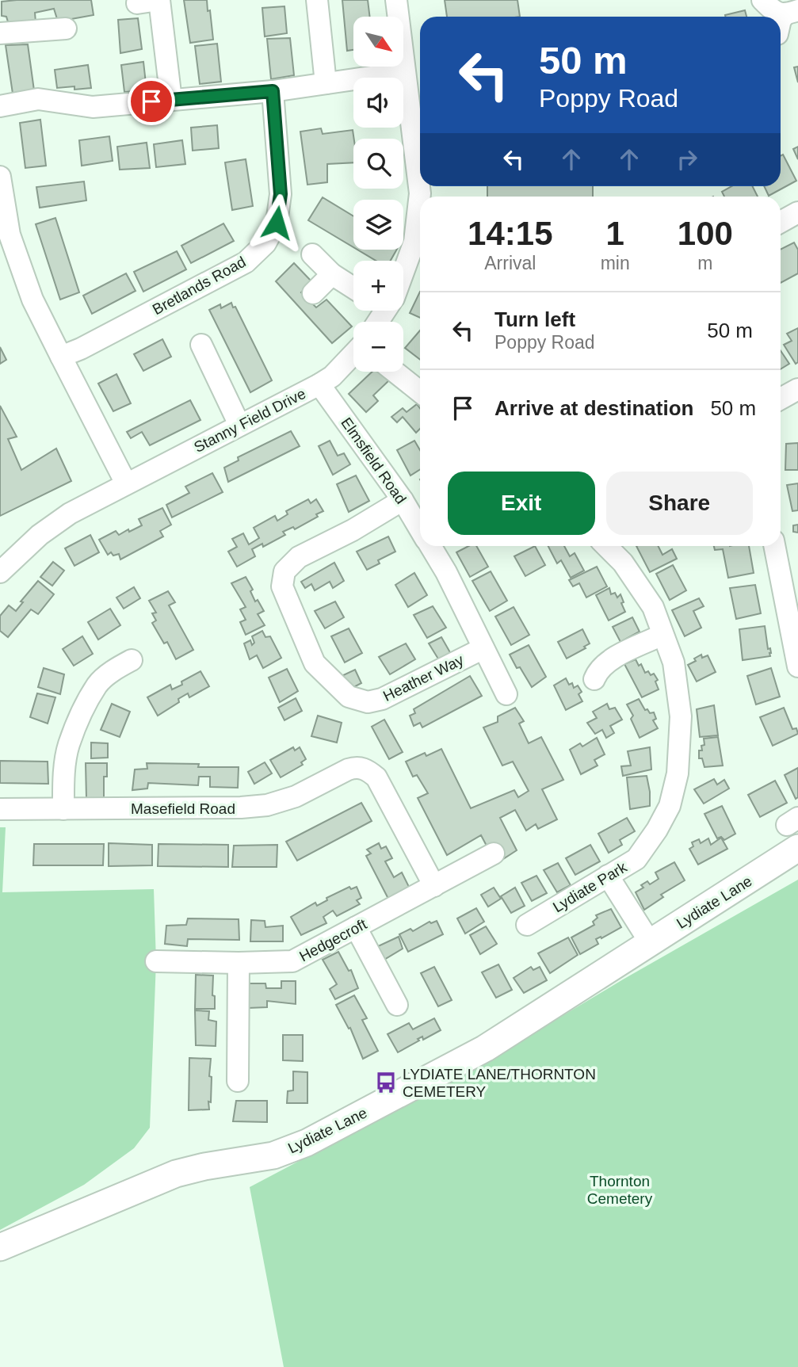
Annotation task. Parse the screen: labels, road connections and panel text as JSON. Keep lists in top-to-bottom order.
{
  "streets": {
    "main road": ["Lydiate Lane"],
    "street": [
      "Bretlands Road",
      "Stanny Field Drive",
      "Elmsfield Road",
      "Heather Way",
      "Masefield Road",
      "Lydiate Park",
      "Hedgecroft"
    ]
  },
  "crossings": [
    ["Stanny Field Drive", "Elmsfield Road"],
    ["Elmsfield Road", "Heather Way"],
    ["Masefield Road", "Hedgecroft"]
  ],
  "parks": ["Thornton Cemetery"],
  "places": {
    "bus stop": ["LYDIATE LANE/THORNTON CEMETERY"]
  },
  "north": "bottom right",
  "page": {
    "map_buttons": ["+", "−"],
    "turn": ["50 m", "Poppy Road"],
    "eta": [
      "14:15",
      "Arrival",
      "1",
      "min",
      "100",
      "m"
    ],
    "list": [
      {
        "name": "Turn left",
        "note": "Poppy Road",
        "value": "50 m"
      },
      {
        "name": "Arrive at destination",
        "value": "50 m"
      }
    ],
    "buttons": ["Exit", "Share"]
  }
}
